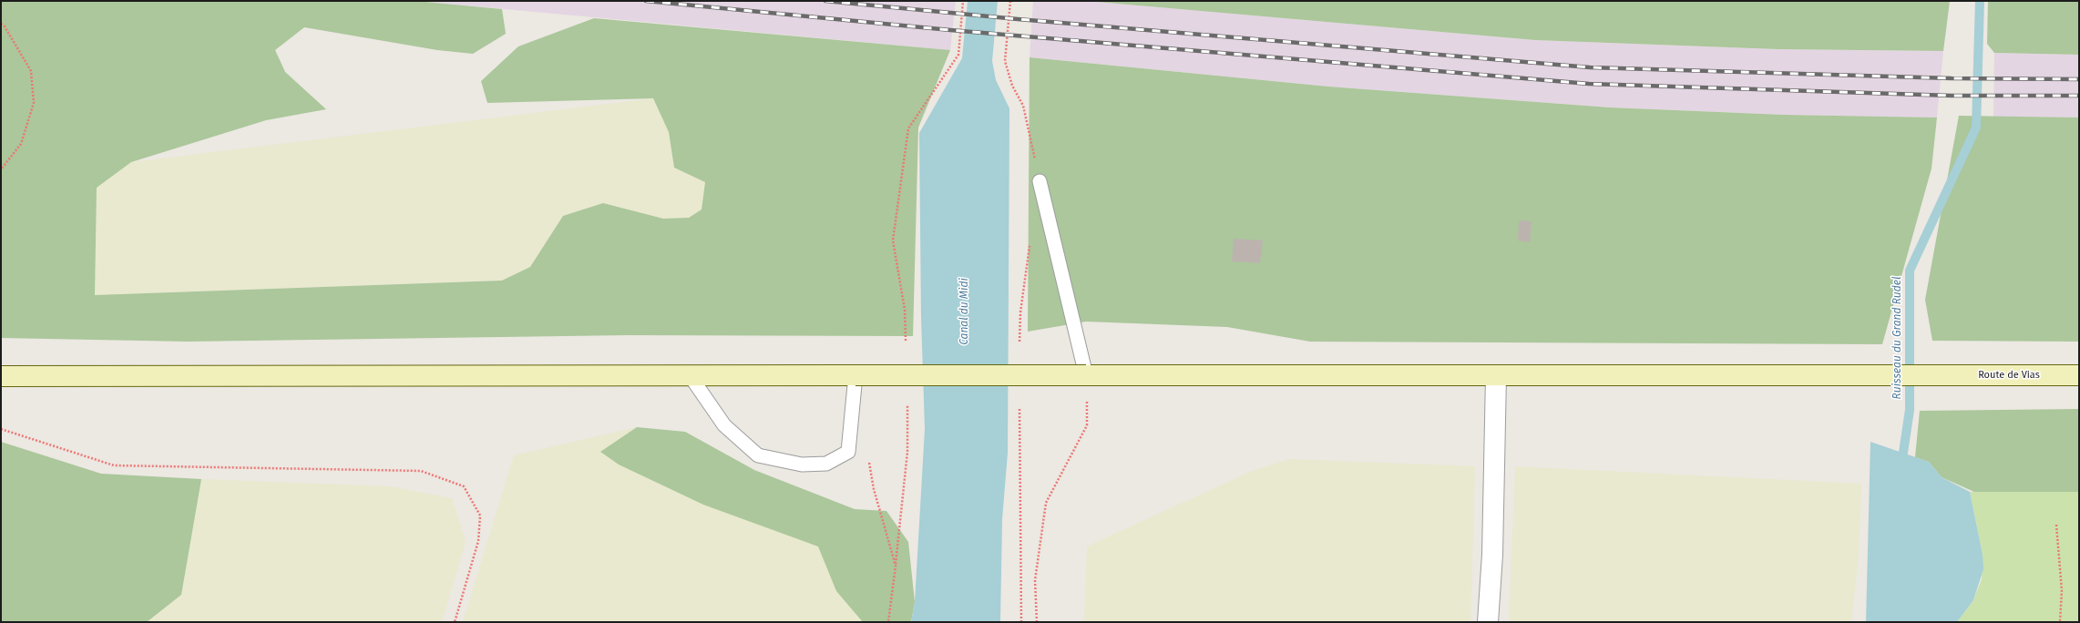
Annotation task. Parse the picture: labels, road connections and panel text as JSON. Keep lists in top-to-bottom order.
{
  "streets": {
    "main road": ["Route de Vias"]
  },
  "water": ["Canal du Midi", "Ruisseau du Grand Rudel"]
}
